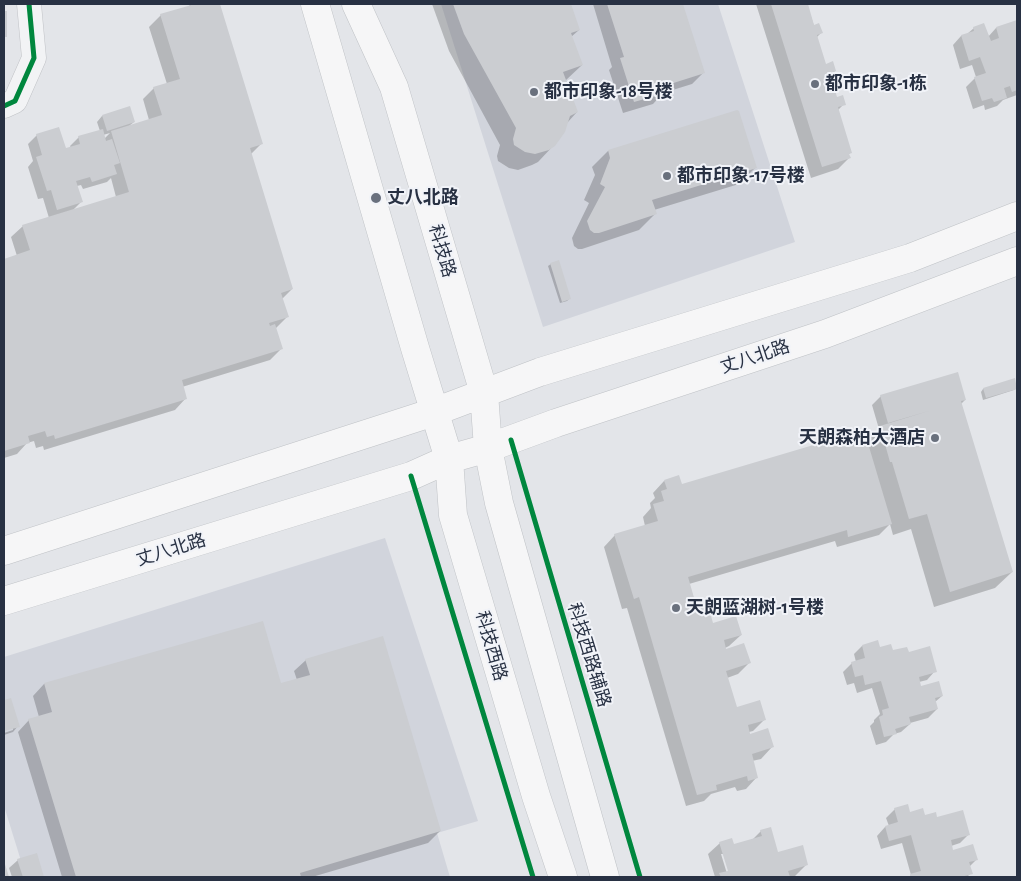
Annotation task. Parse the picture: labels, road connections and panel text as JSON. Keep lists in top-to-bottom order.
{
  "streets": {
    "main road": ["科技路", "丈八北路", "科技西路"],
    "cycle path": ["科技西路辅路"]
  },
  "crossings": [
    ["科技路", "丈八北路"],
    ["丈八北路", "科技西路"]
  ],
  "places": [
    "都市印象-1栋",
    "都市印象-18号楼",
    "都市印象-17号楼",
    "丈八北路",
    "天朗森柏大酒店",
    "天朗蓝湖树-1号楼"
  ]
}
